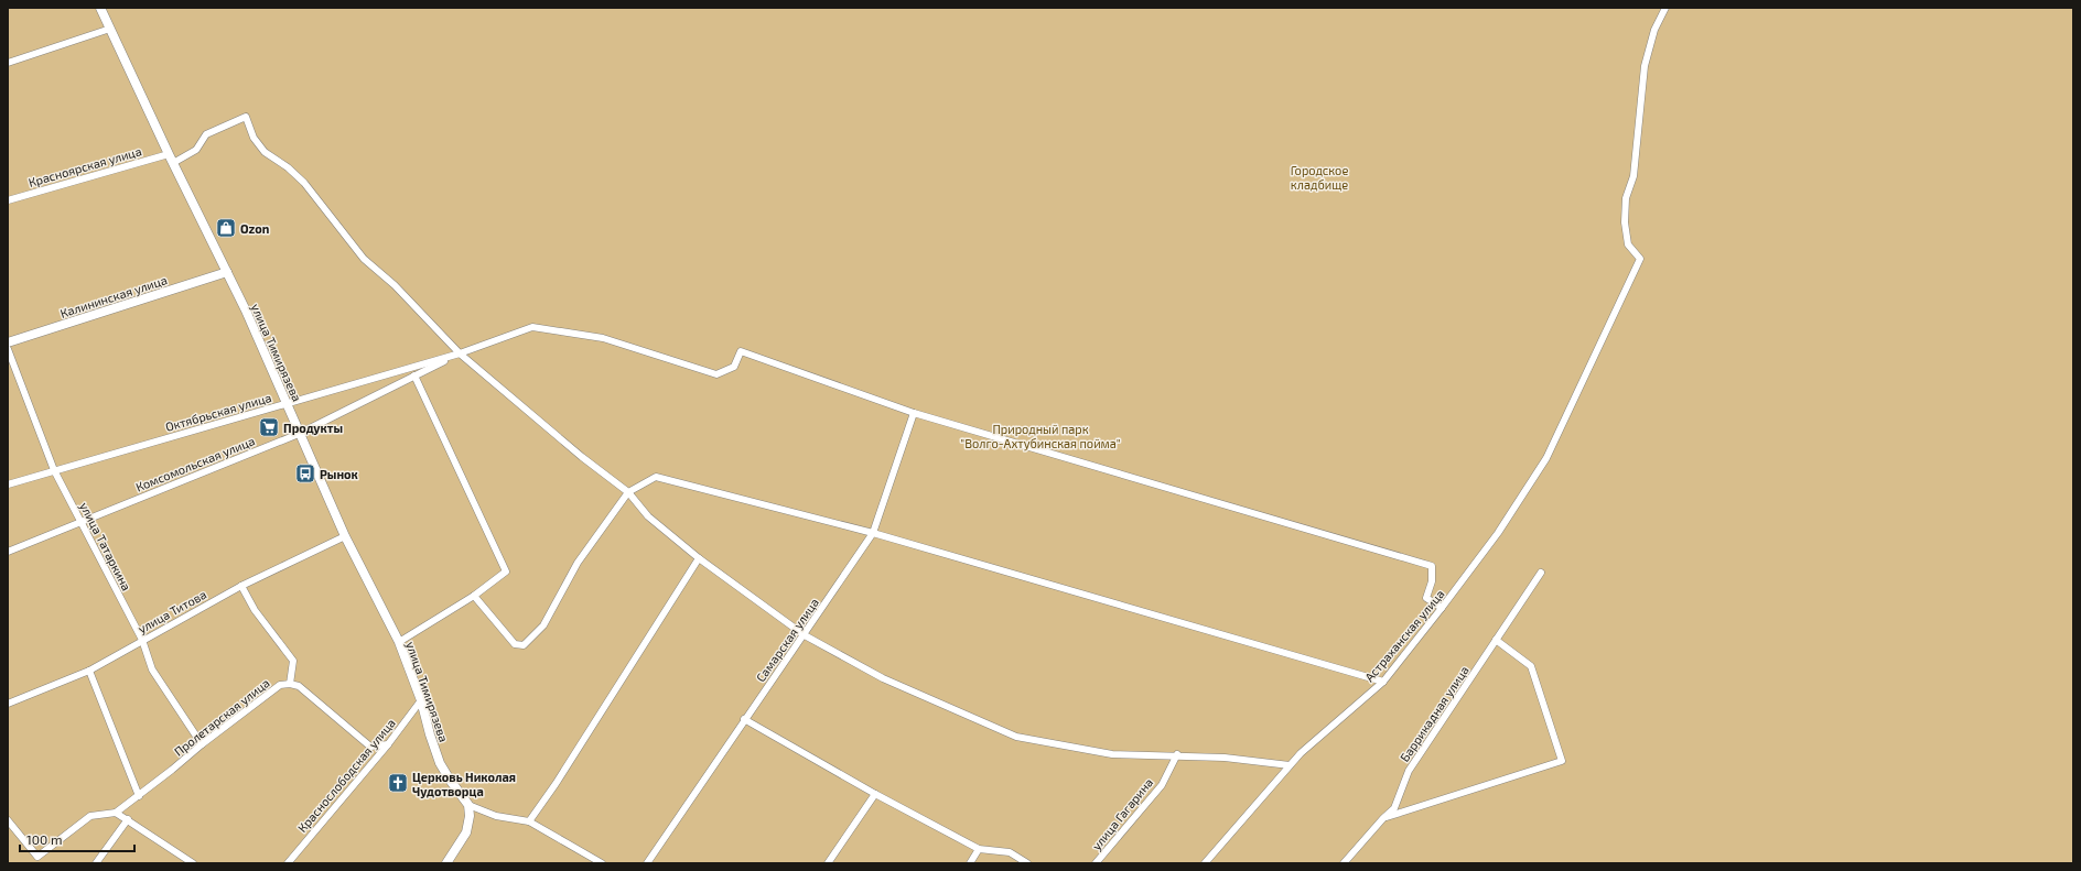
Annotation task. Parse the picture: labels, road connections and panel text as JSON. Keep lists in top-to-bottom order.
{
  "streets": {
    "street": [
      "Красноярская улица",
      "Калининская улица",
      "улица Тимирязева",
      "Октябрьская улица",
      "Комсомольская улица",
      "улица Татаркина",
      "улица Титова",
      "Астраханская улица",
      "Самарская улица",
      "Баррикадная улица",
      "Пролетарская улица",
      "Краснослободская улица",
      "улица Гагарина"
    ]
  },
  "crossings": [
    ["Красноярская улица", "улица Тимирязева"],
    ["Калининская улица", "улица Тимирязева"],
    ["улица Тимирязева", "Октябрьская улица"],
    ["улица Тимирязева", "Комсомольская улица"],
    ["улица Тимирязева", "улица Титова"],
    ["улица Тимирязева", "Краснослободская улица"],
    ["Октябрьская улица", "Комсомольская улица"],
    ["Октябрьская улица", "улица Татаркина"],
    ["Комсомольская улица", "улица Татаркина"],
    ["улица Татаркина", "улица Титова"],
    ["улица Татаркина", "Пролетарская улица"],
    ["Пролетарская улица", "Краснослободская улица"]
  ],
  "parks": ["Городское кладбище", "Природный парк \"Волго-Ахтубинская пойма\""],
  "places": {
    "shop": ["Ozon"],
    "supermarket": ["Продукты"],
    "bus stop": ["Рынок"],
    "church": ["Церковь Николая Чудотворца"]
  },
  "scale_bar": "100 m"
}
